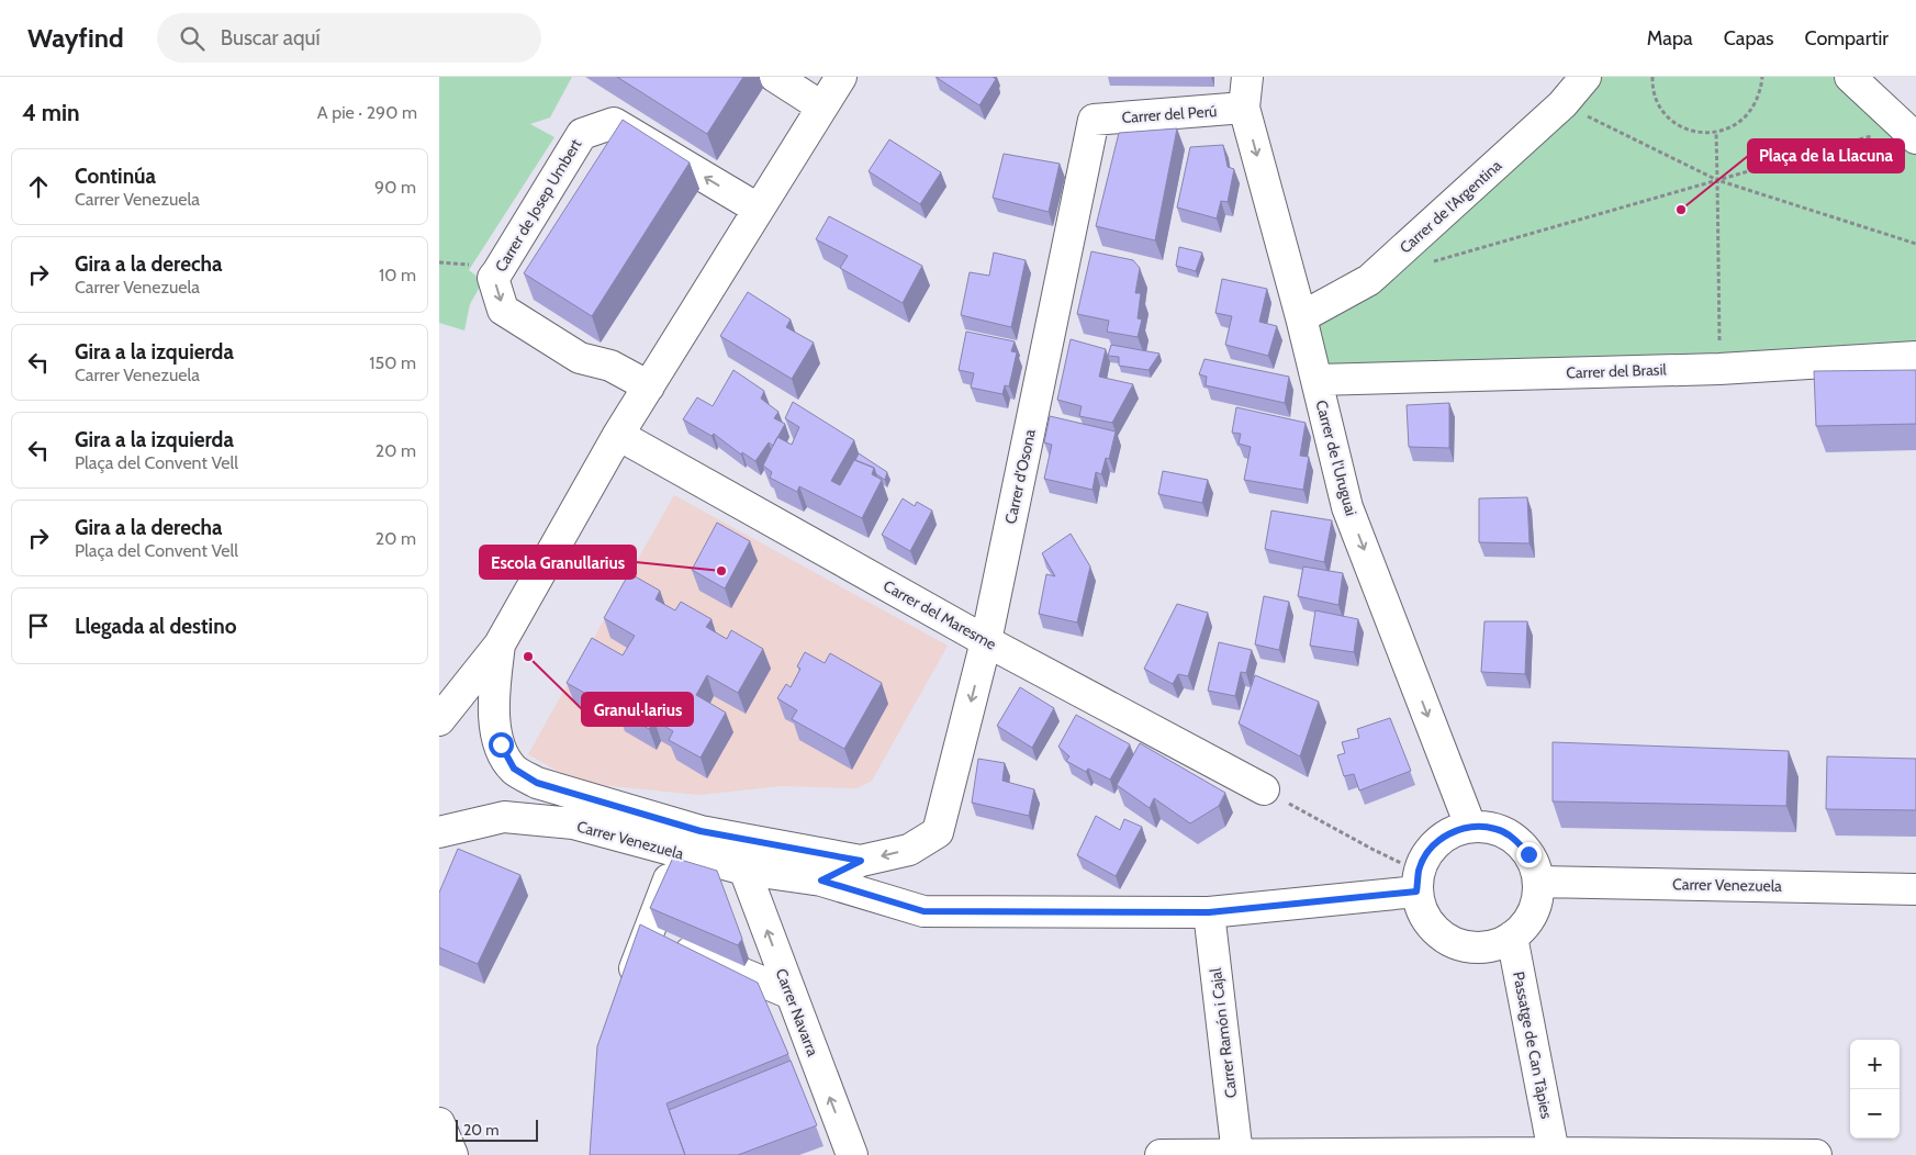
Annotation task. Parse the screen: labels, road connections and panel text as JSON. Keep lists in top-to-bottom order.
{
  "streets": {
    "street": [
      "Carrer del Perú",
      "Carrer de Josep Umbert",
      "Carrer de l'Argentina",
      "Carrer del Brasil",
      "Carrer de l'Uruguai",
      "Carrer d'Osona",
      "Carrer del Maresme",
      "Carrer Venezuela",
      "Carrer Navarra",
      "Carrer Ramón i Cajal",
      "Passatge de Can Tàpies"
    ]
  },
  "crossings": [
    ["Carrer del Perú", "Carrer de l'Uruguai"],
    ["Carrer del Perú", "Carrer d'Osona"],
    ["Carrer de l'Argentina", "Carrer de l'Uruguai"],
    ["Carrer del Brasil", "Carrer de l'Uruguai"],
    ["Carrer de l'Uruguai", "Carrer Venezuela"],
    ["Carrer de l'Uruguai", "Passatge de Can Tàpies"],
    ["Carrer d'Osona", "Carrer del Maresme"],
    ["Carrer d'Osona", "Carrer Venezuela"],
    ["Carrer Venezuela", "Carrer Navarra"],
    ["Carrer Venezuela", "Carrer Ramón i Cajal"],
    ["Carrer Venezuela", "Passatge de Can Tàpies"]
  ],
  "one_way": ["Carrer de l'Uruguai", "Carrer Navarra"],
  "places": ["Plaça de la Llacuna", "Escola Granullarius", "Granul·larius"],
  "scale_bar": "20 m",
  "page": {
    "header": "Wayfind",
    "search": "Buscar aquí",
    "nav": ["Mapa", "Capas", "Compartir"],
    "heading": ["4 min", "A pie · 290 m"],
    "list": [
      ["Continúa", "Carrer Venezuela", "90 m"],
      ["Gira a la derecha", "Carrer Venezuela", "10 m"],
      ["Gira a la izquierda", "Carrer Venezuela", "150 m"],
      ["Gira a la izquierda", "Plaça del Convent Vell", "20 m"],
      ["Gira a la derecha", "Plaça del Convent Vell", "20 m"],
      "Llegada al destino"
    ],
    "map_buttons": ["+", "−"],
    "scale": "20 m"
  }
}
